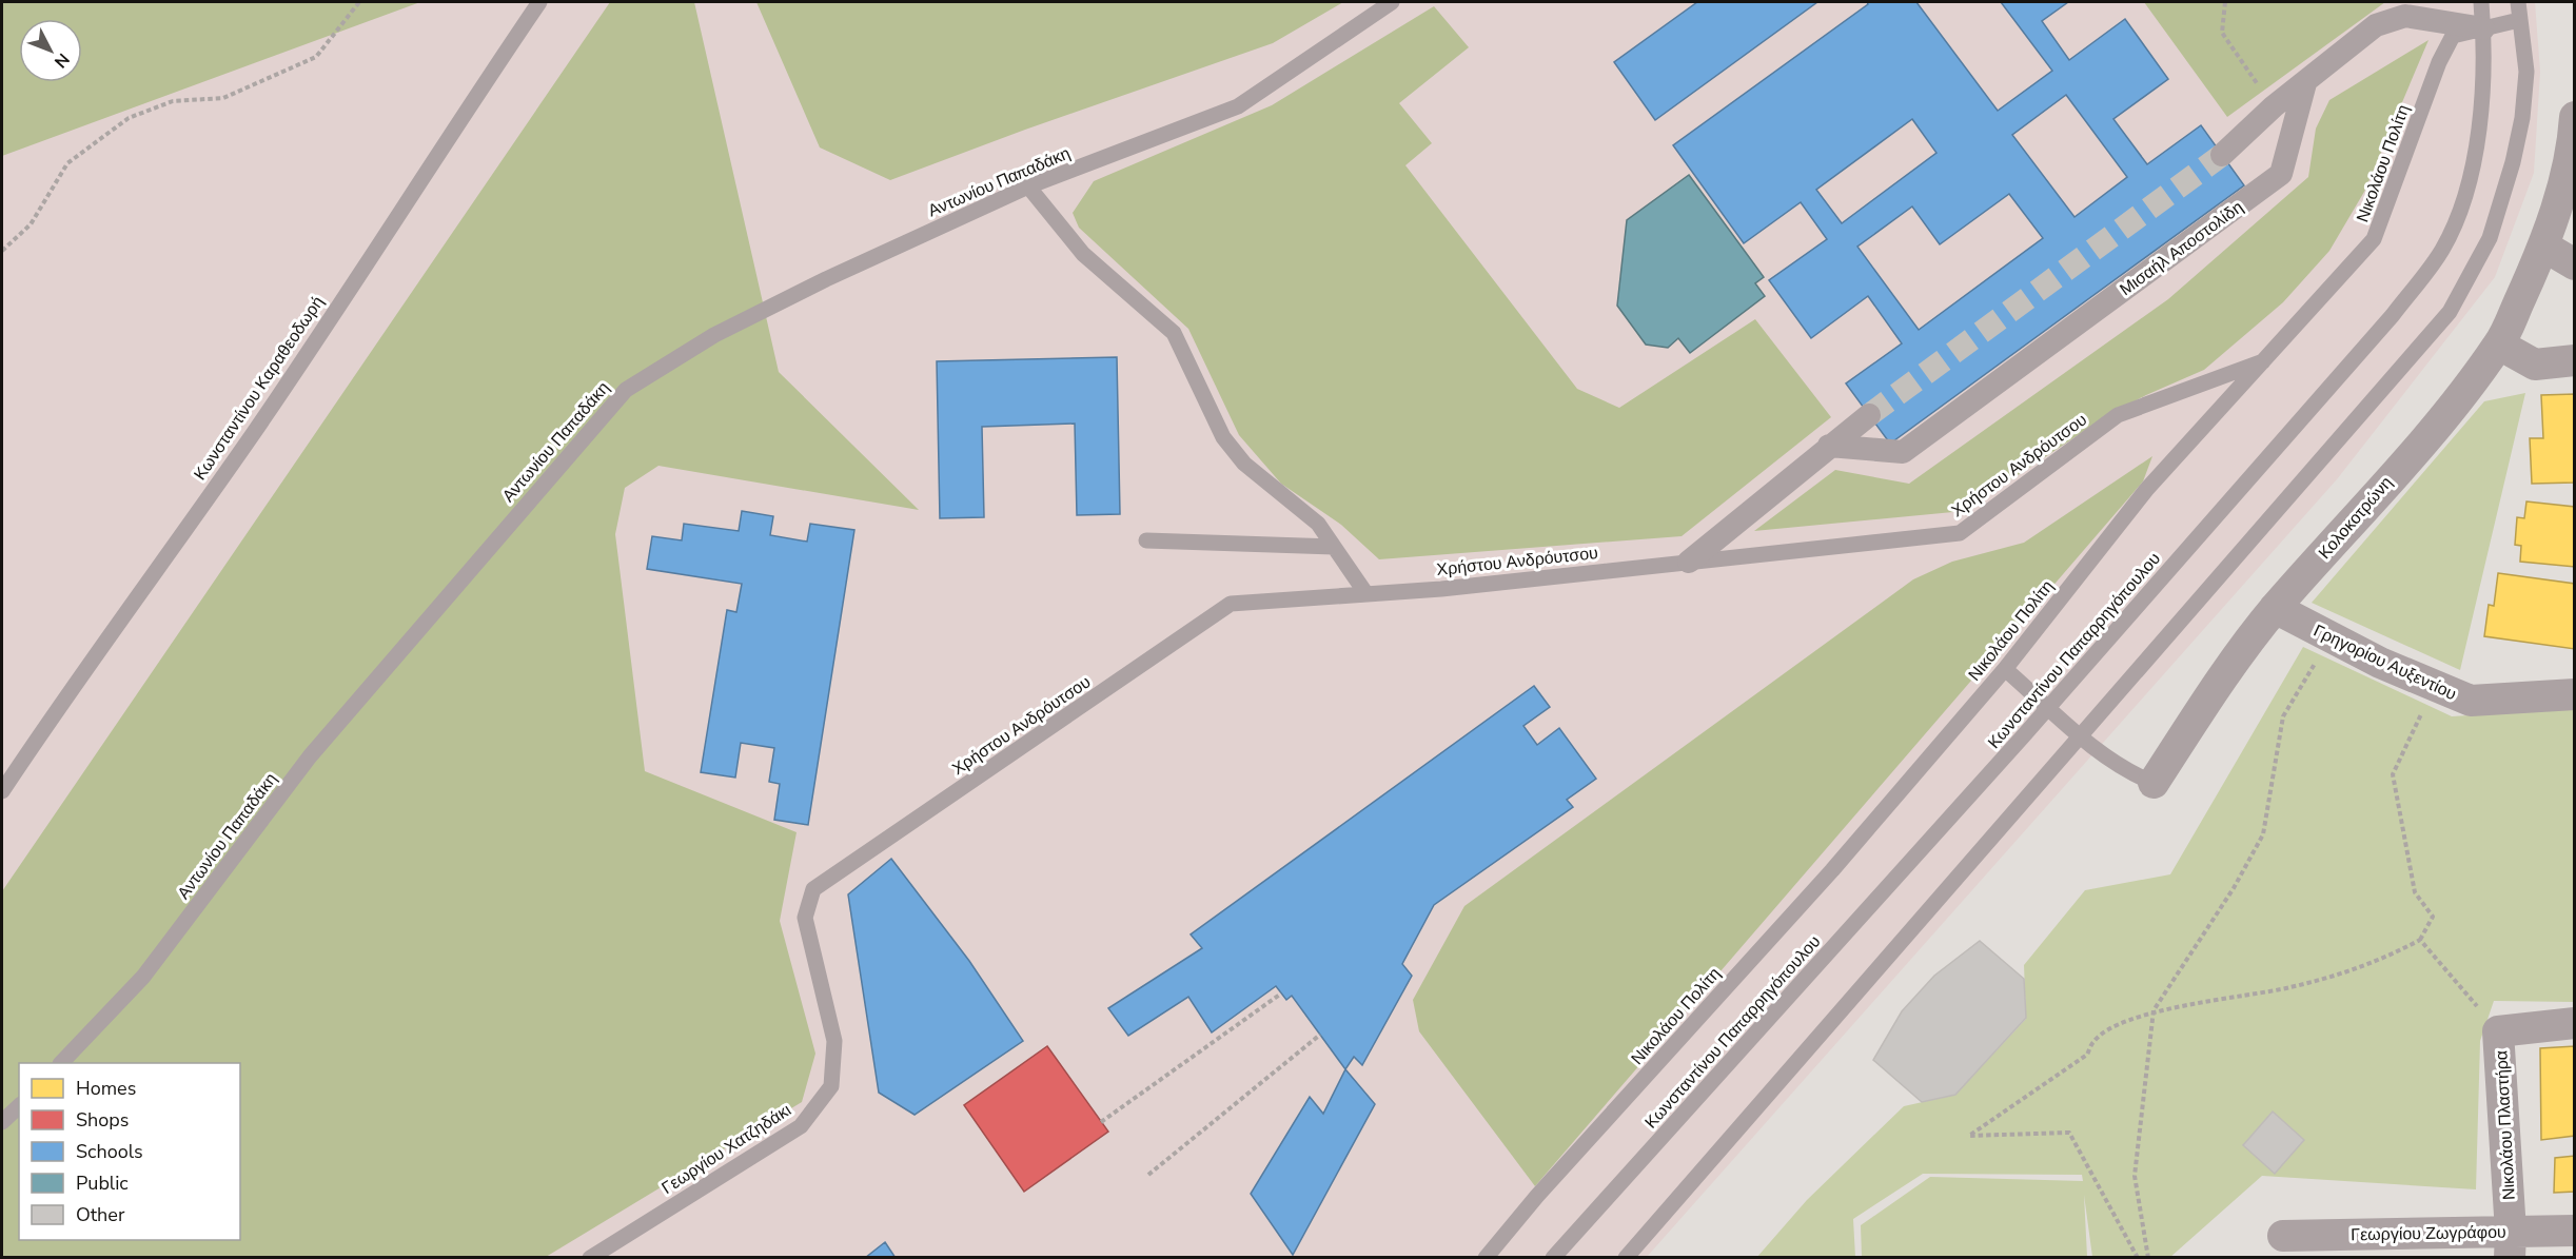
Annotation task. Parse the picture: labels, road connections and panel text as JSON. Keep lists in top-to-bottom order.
{
  "streets": {
    "street": [
      "Μισαήλ Αποστολίδη",
      "Κολοκοτρώνη",
      "Γρηγορίου Αυξεντίου",
      "Νικολάου Πλαστήρα",
      "Γεωργίου Ζωγράφου"
    ],
    "lane": [
      "Νικολάου Πολίτη",
      "Αντωνίου Παπαδάκη",
      "Κωνσταντίνου Καραθεοδωρή",
      "Χρήστου Ανδρόυτσου",
      "Κωνσταντίνου Παπαρρηγόπουλου",
      "Γεωργίου Χατζηδάκι"
    ]
  },
  "crossings": [
    ["Νικολάου Πολίτη", "Χρήστου Ανδρόυτσου"],
    ["Νικολάου Πολίτη", "Κωνσταντίνου Παπαρρηγόπουλου"],
    ["Χρήστου Ανδρόυτσου", "Γεωργίου Χατζηδάκι"],
    ["Κολοκοτρώνη", "Γρηγορίου Αυξεντίου"],
    ["Νικολάου Πλαστήρα", "Γεωργίου Ζωγράφου"]
  ],
  "legend": [
    "Homes",
    "Shops",
    "Schools",
    "Public",
    "Other"
  ],
  "north": "bottom right"
}
